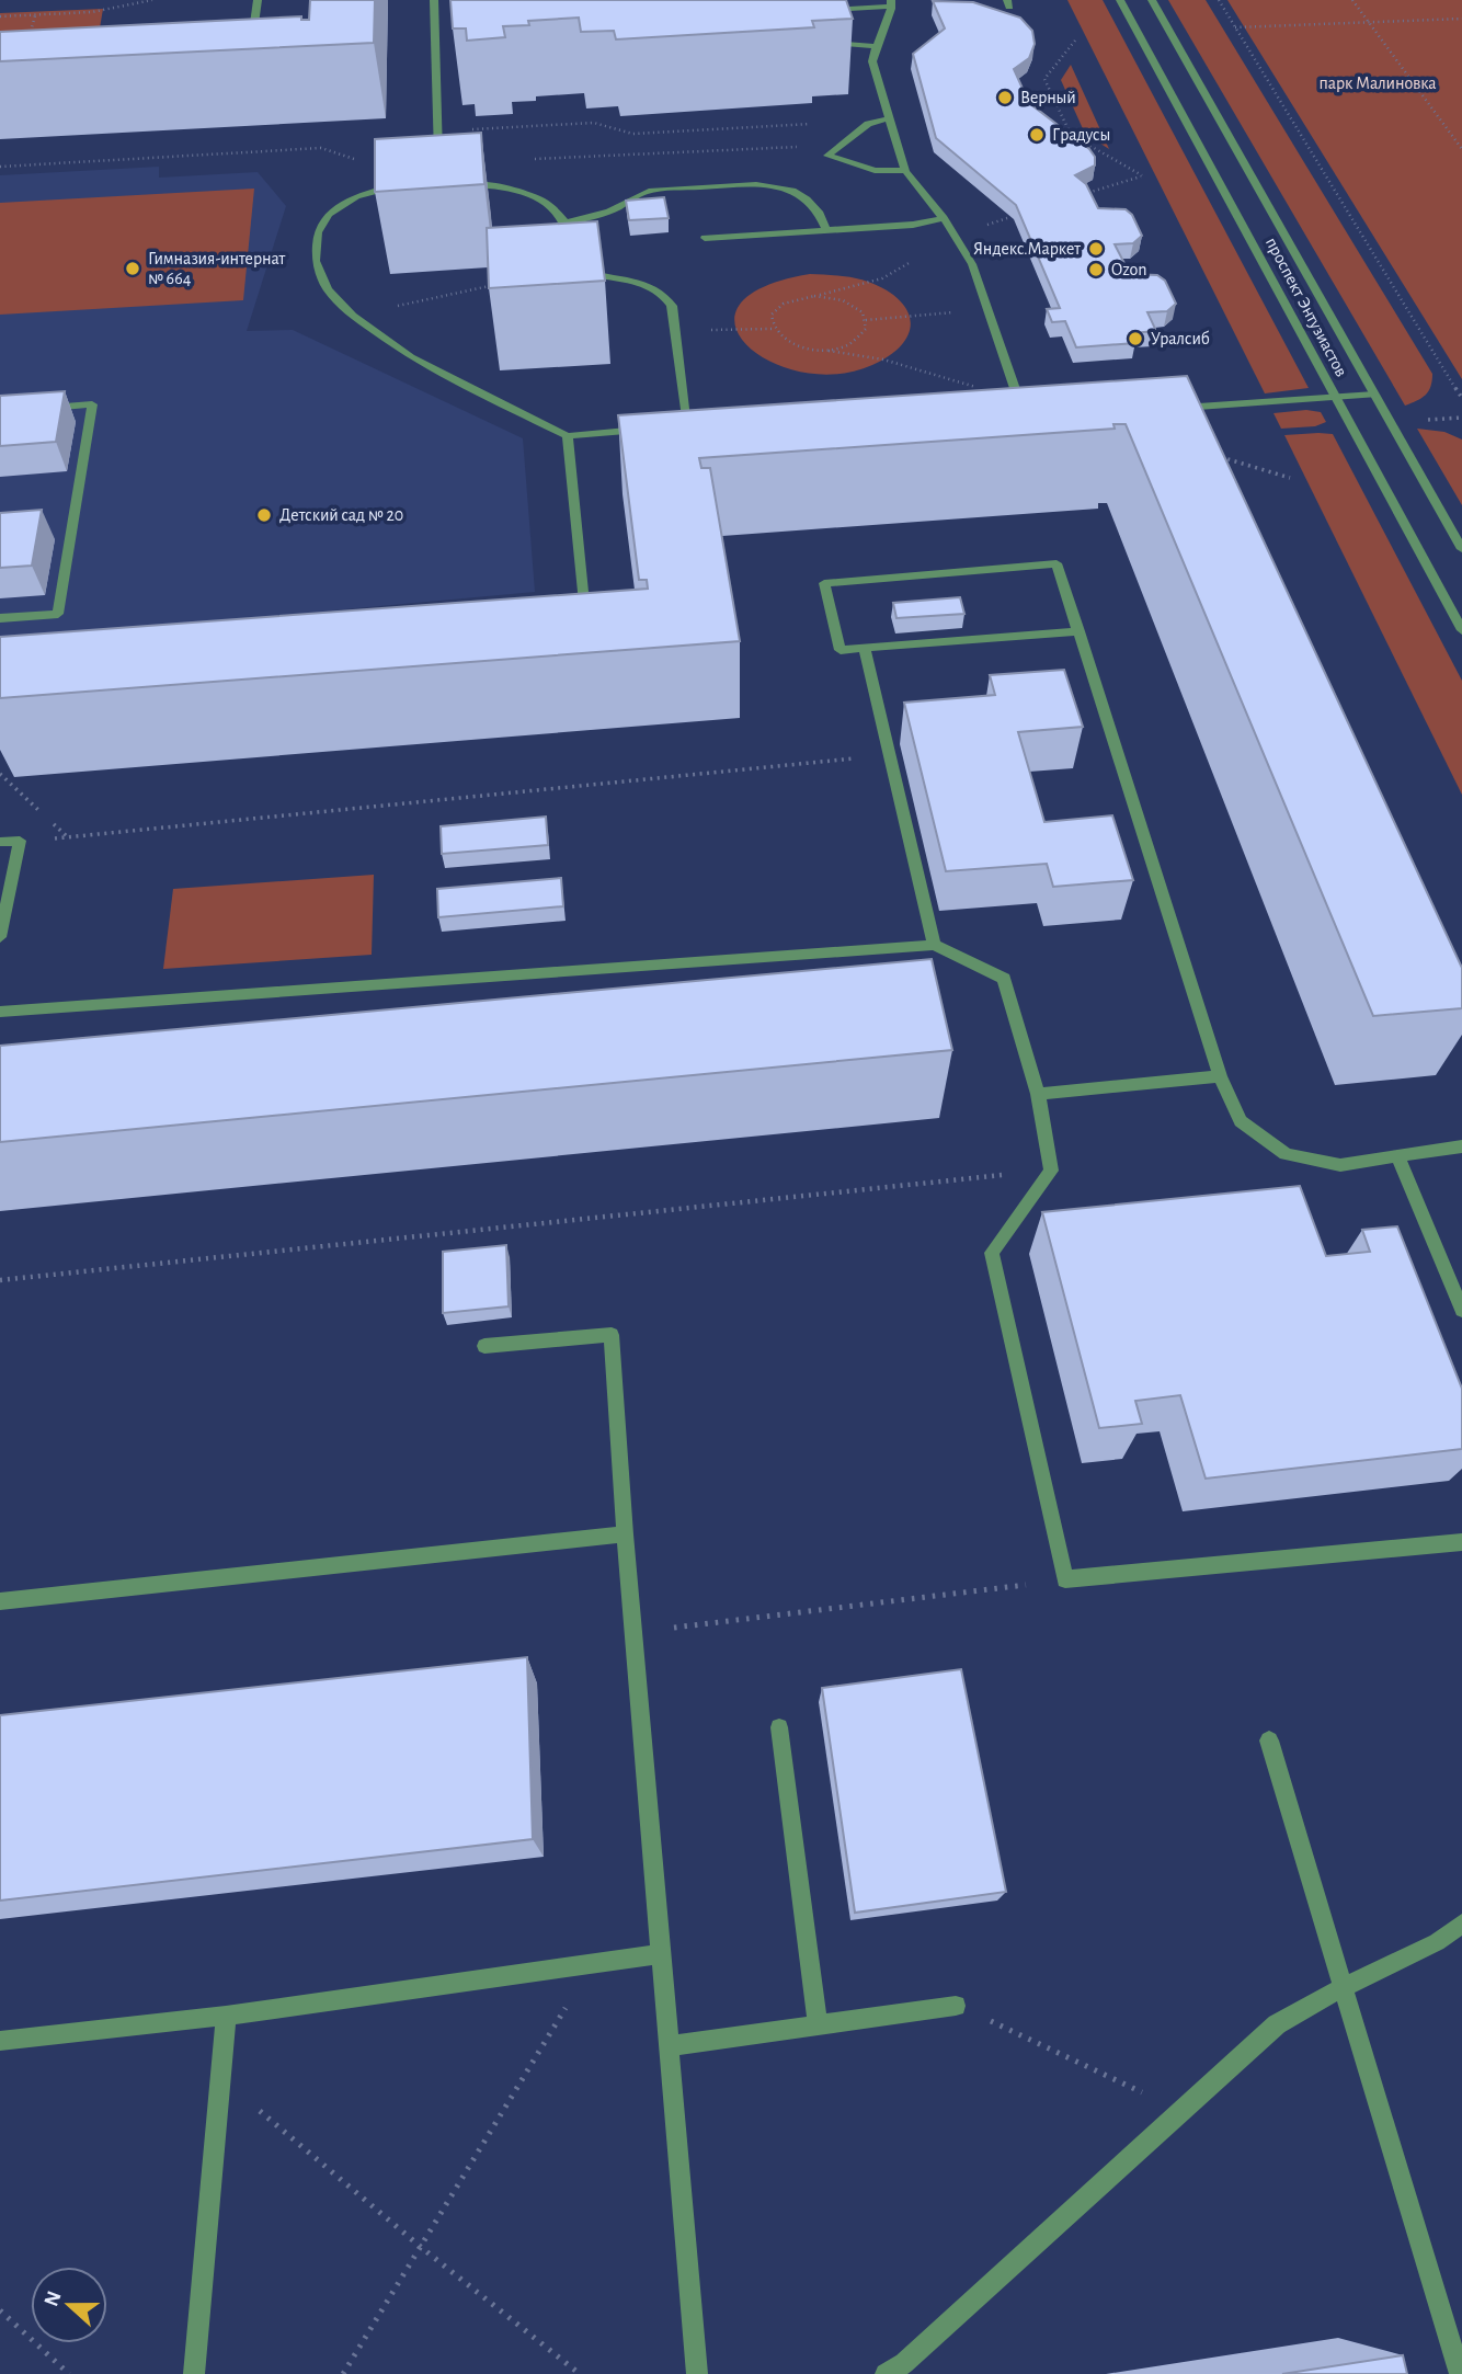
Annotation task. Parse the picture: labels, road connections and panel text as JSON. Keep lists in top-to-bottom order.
{
  "streets": {
    "street": ["проспект Энтузиастов"]
  },
  "parks": ["парк Малиновка"],
  "places": [
    "Верный",
    "Градусы",
    "Яндекс.Маркет",
    "Гимназия-интернат № 664",
    "Ozon",
    "Уралсиб",
    "Детский сад № 20"
  ],
  "north": "left"
}
